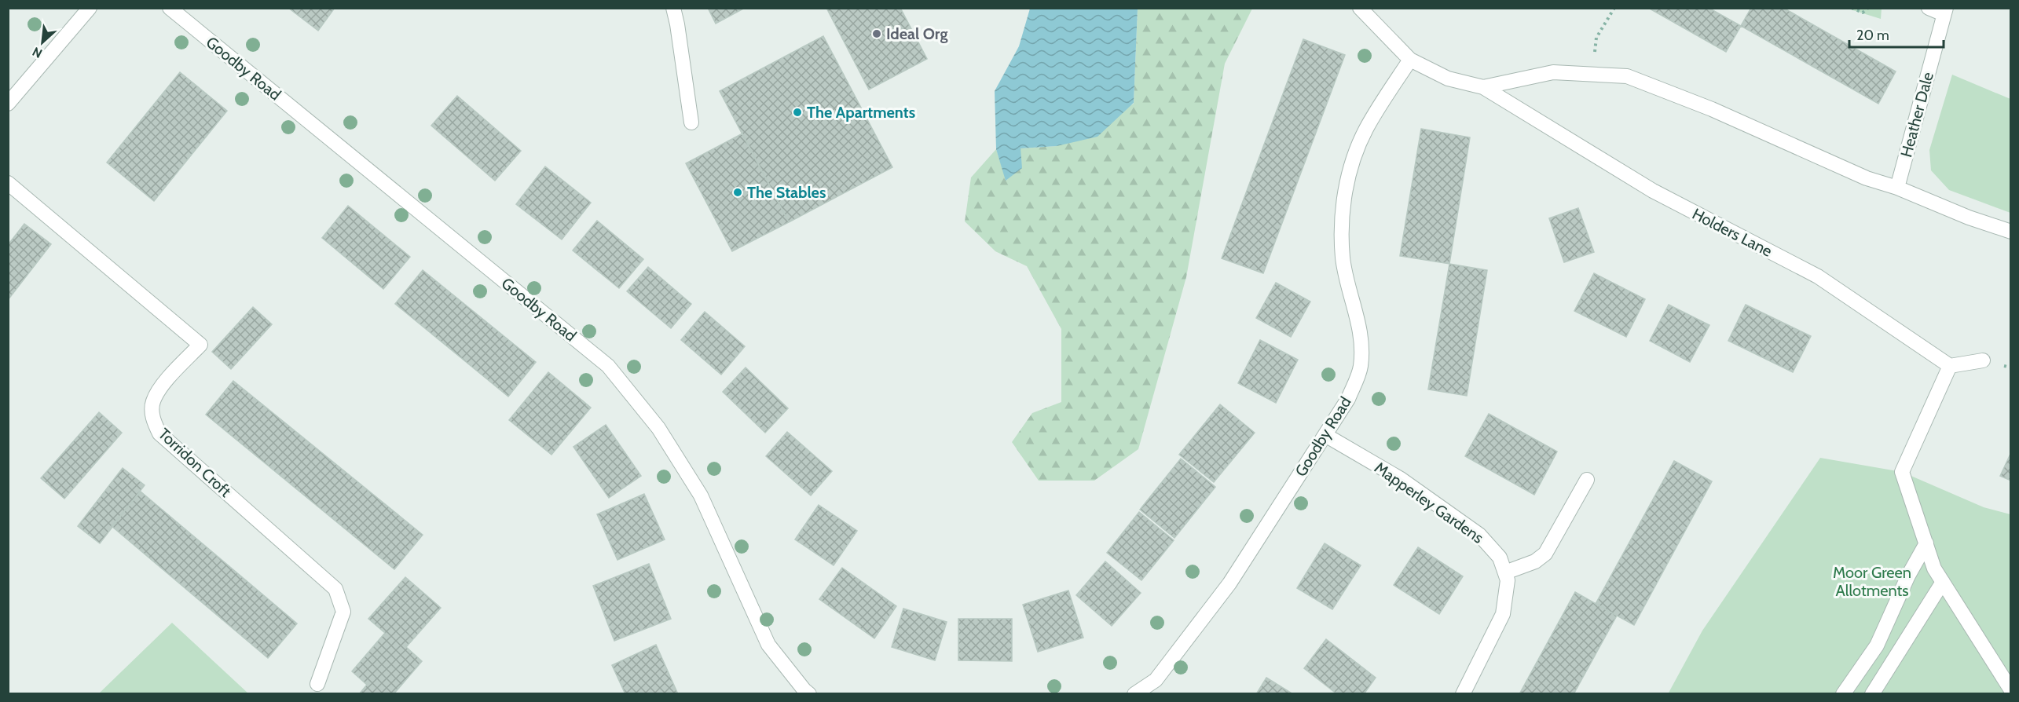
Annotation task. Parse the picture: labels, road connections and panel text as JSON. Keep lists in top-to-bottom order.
{
  "streets": {
    "street": [
      "Goodby Road",
      "Heather Dale",
      "Holders Lane",
      "Torridon Croft",
      "Mapperley Gardens"
    ]
  },
  "crossings": [
    ["Goodby Road", "Holders Lane"],
    ["Goodby Road", "Mapperley Gardens"],
    ["Heather Dale", "Holders Lane"]
  ],
  "parks": ["Moor Green Allotments"],
  "places": ["Ideal Org", "The Apartments", "The Stables"],
  "scale_bar": "20 m",
  "north": "bottom left"
}
